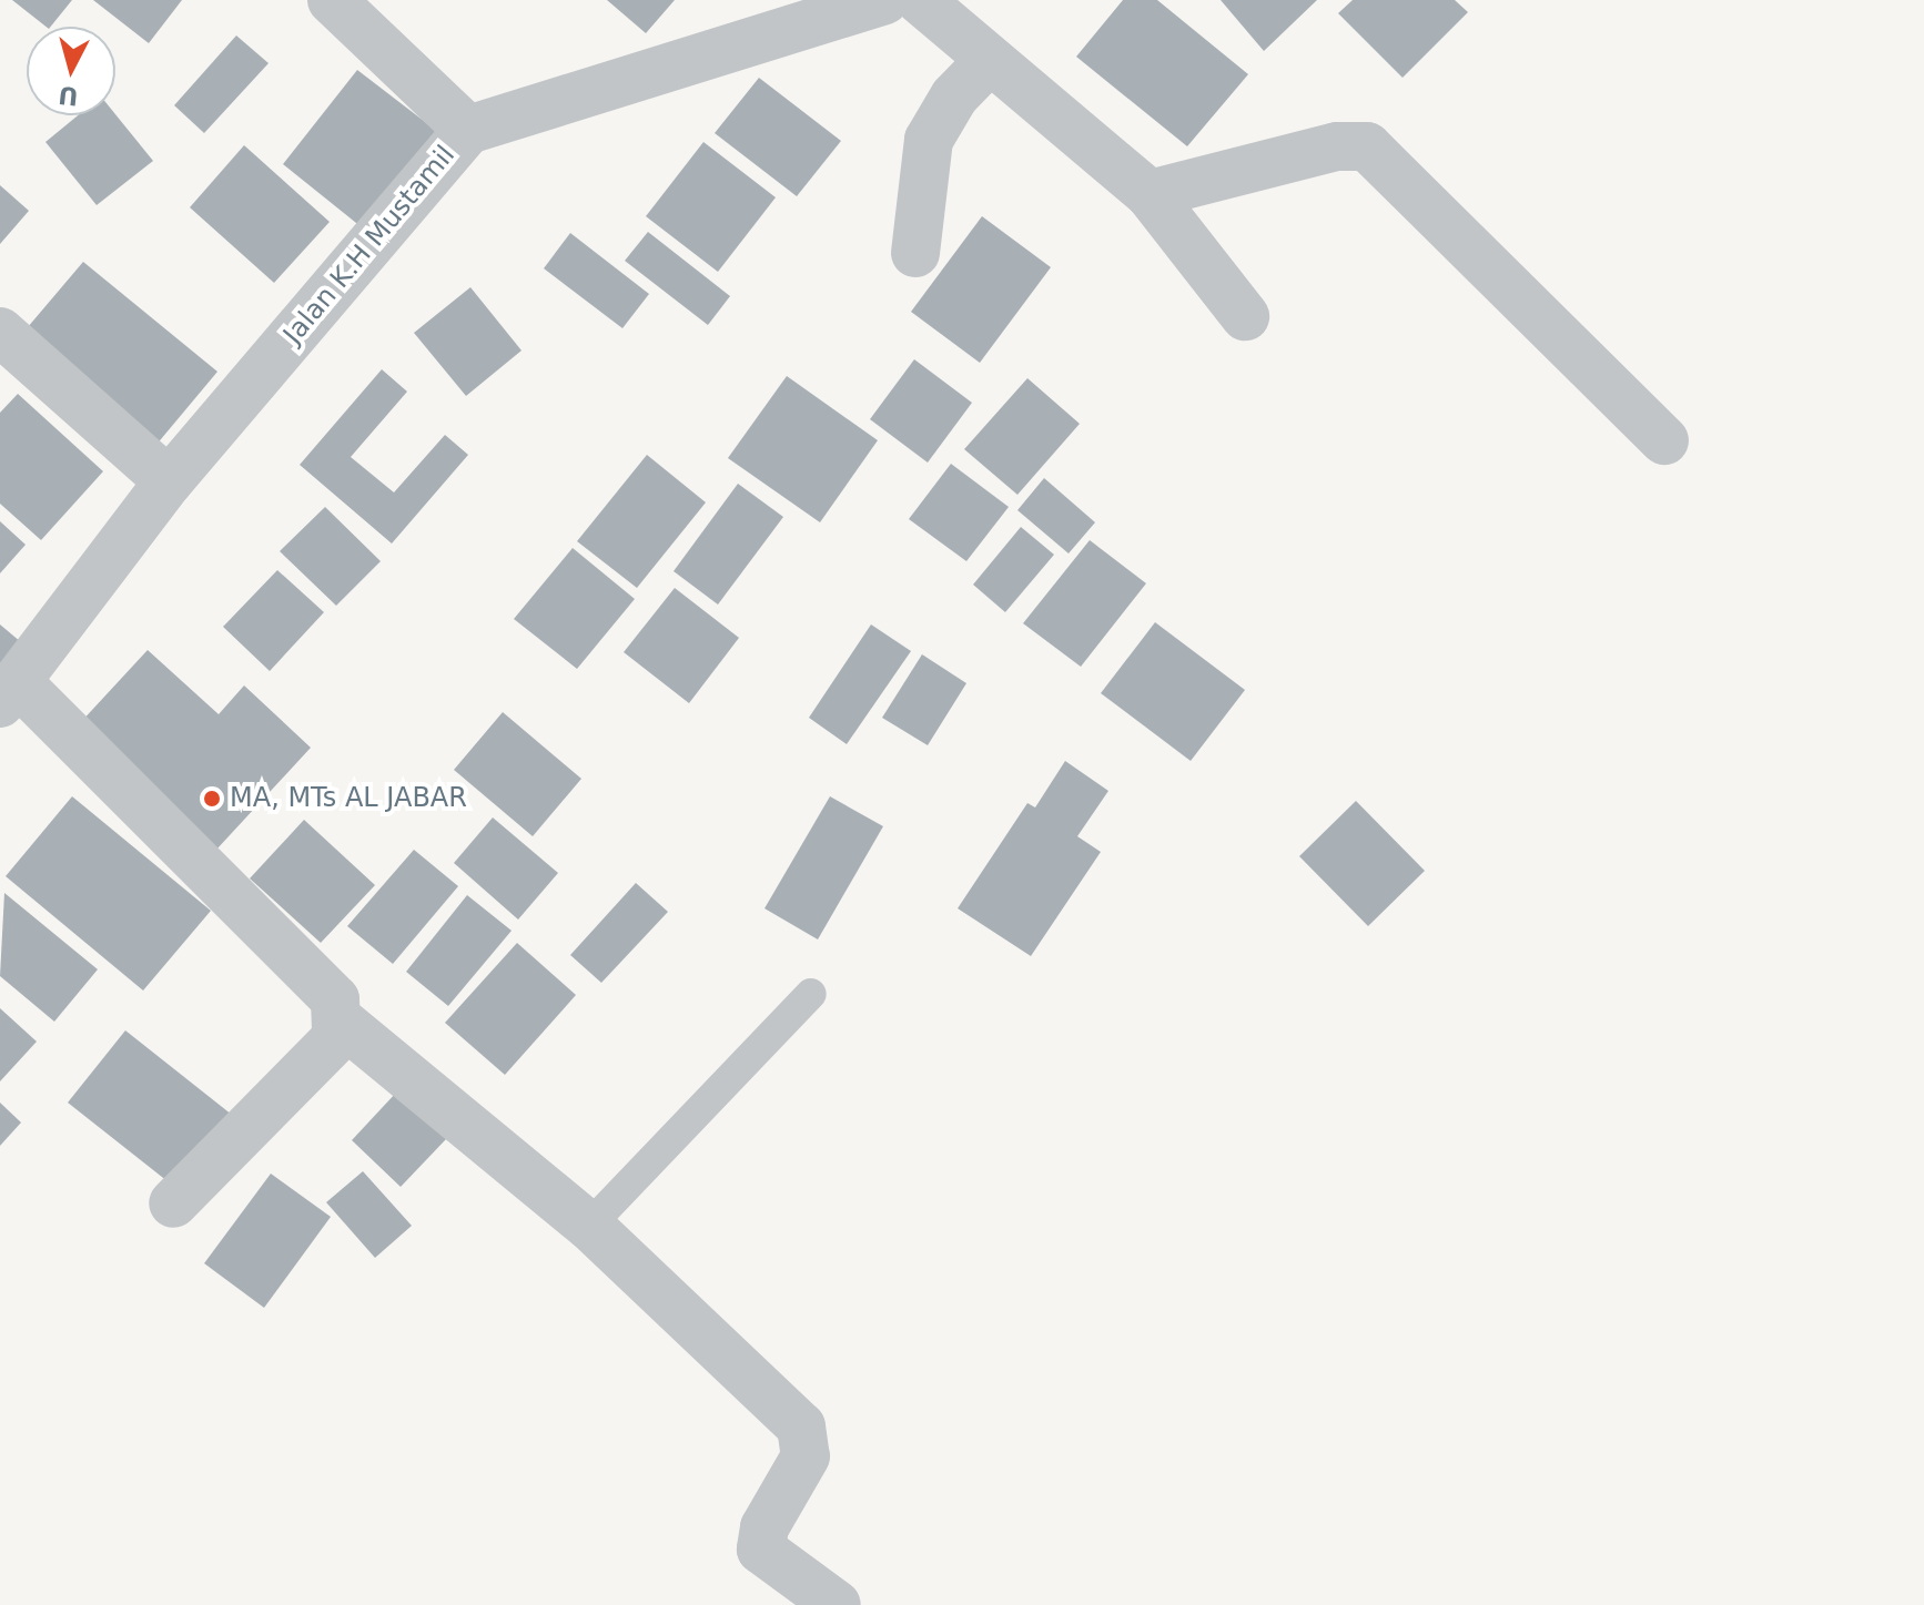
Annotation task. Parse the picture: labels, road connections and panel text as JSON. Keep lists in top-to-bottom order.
{
  "streets": {
    "street": ["Jalan K.H Mustamil"]
  },
  "places": ["MA, MTs AL JABAR"],
  "north": "bottom"
}
